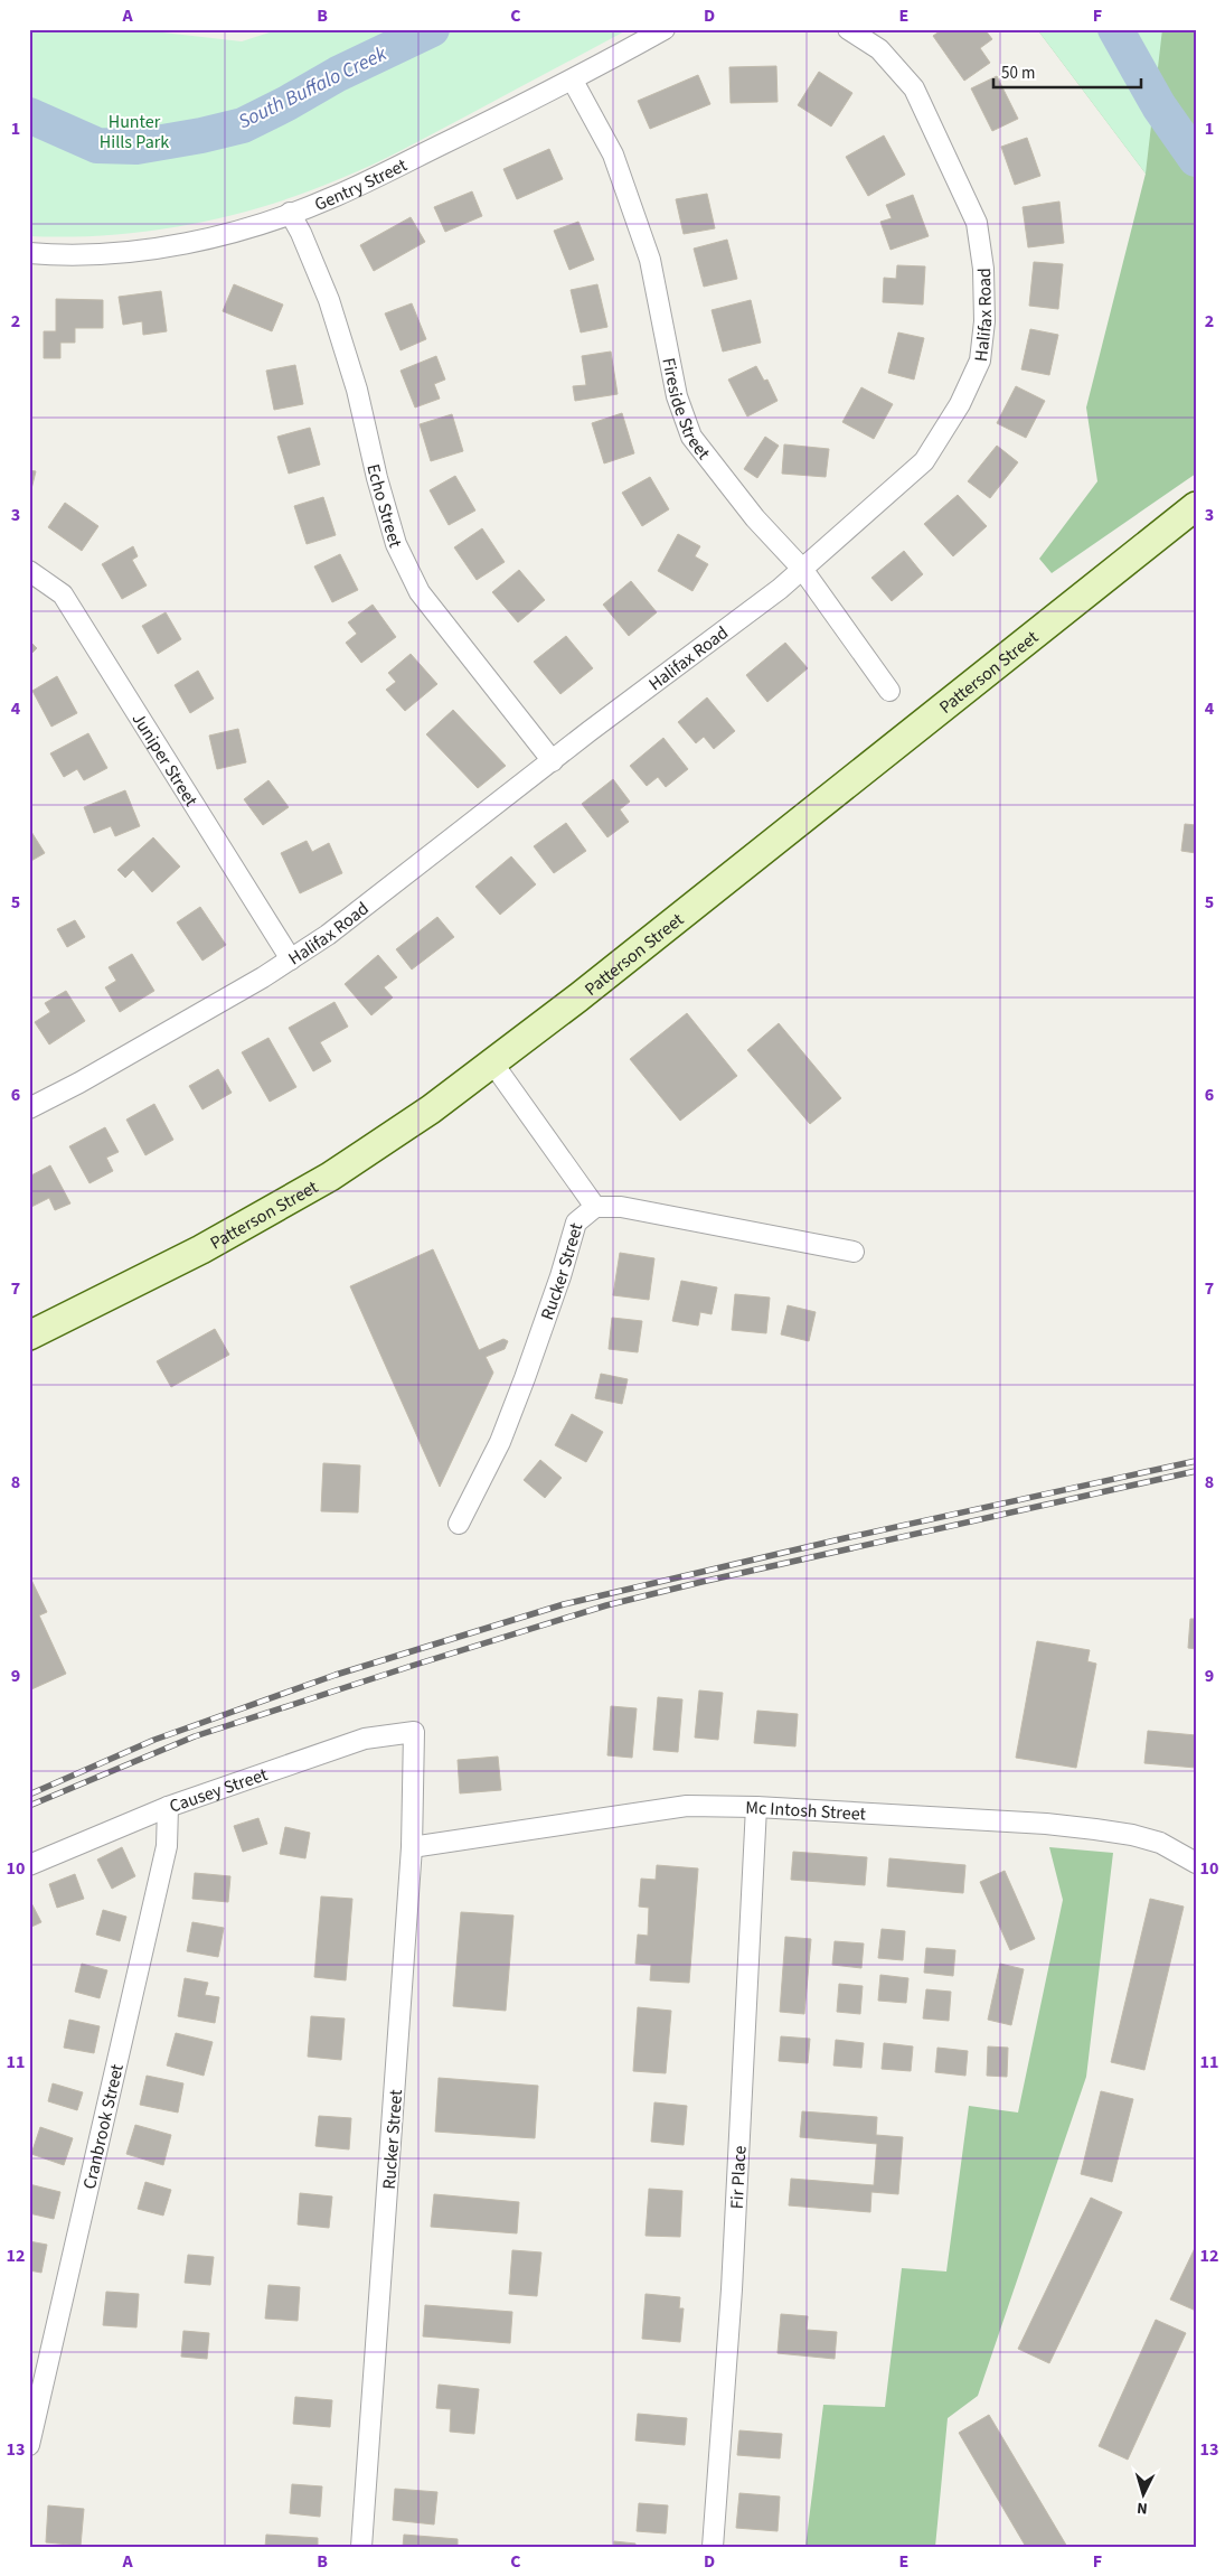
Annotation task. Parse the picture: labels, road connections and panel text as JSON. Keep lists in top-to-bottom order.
{
  "streets": {
    "main road": ["Patterson Street"],
    "street": [
      "Gentry Street",
      "Halifax Road",
      "Fireside Street",
      "Echo Street",
      "Juniper Street",
      "Rucker Street",
      "Causey Street",
      "Mc Intosh Street",
      "Cranbrook Street",
      "Fir Place"
    ]
  },
  "crossings": [
    ["Gentry Street", "Fireside Street"],
    ["Gentry Street", "Echo Street"],
    ["Halifax Road", "Fireside Street"],
    ["Halifax Road", "Echo Street"],
    ["Halifax Road", "Juniper Street"],
    ["Rucker Street", "Causey Street"],
    ["Rucker Street", "Mc Intosh Street"],
    ["Causey Street", "Cranbrook Street"],
    ["Mc Intosh Street", "Fir Place"]
  ],
  "water": ["South Buffalo Creek"],
  "parks": ["Hunter Hills Park"],
  "scale_bar": "50 m",
  "north": "bottom",
  "grid": {
    "columns": [
      "A",
      "B",
      "C",
      "D",
      "E",
      "F"
    ],
    "rows": [
      "1",
      "2",
      "3",
      "4",
      "5",
      "6",
      "7",
      "8",
      "9",
      "10",
      "11",
      "12",
      "13"
    ]
  }
}
